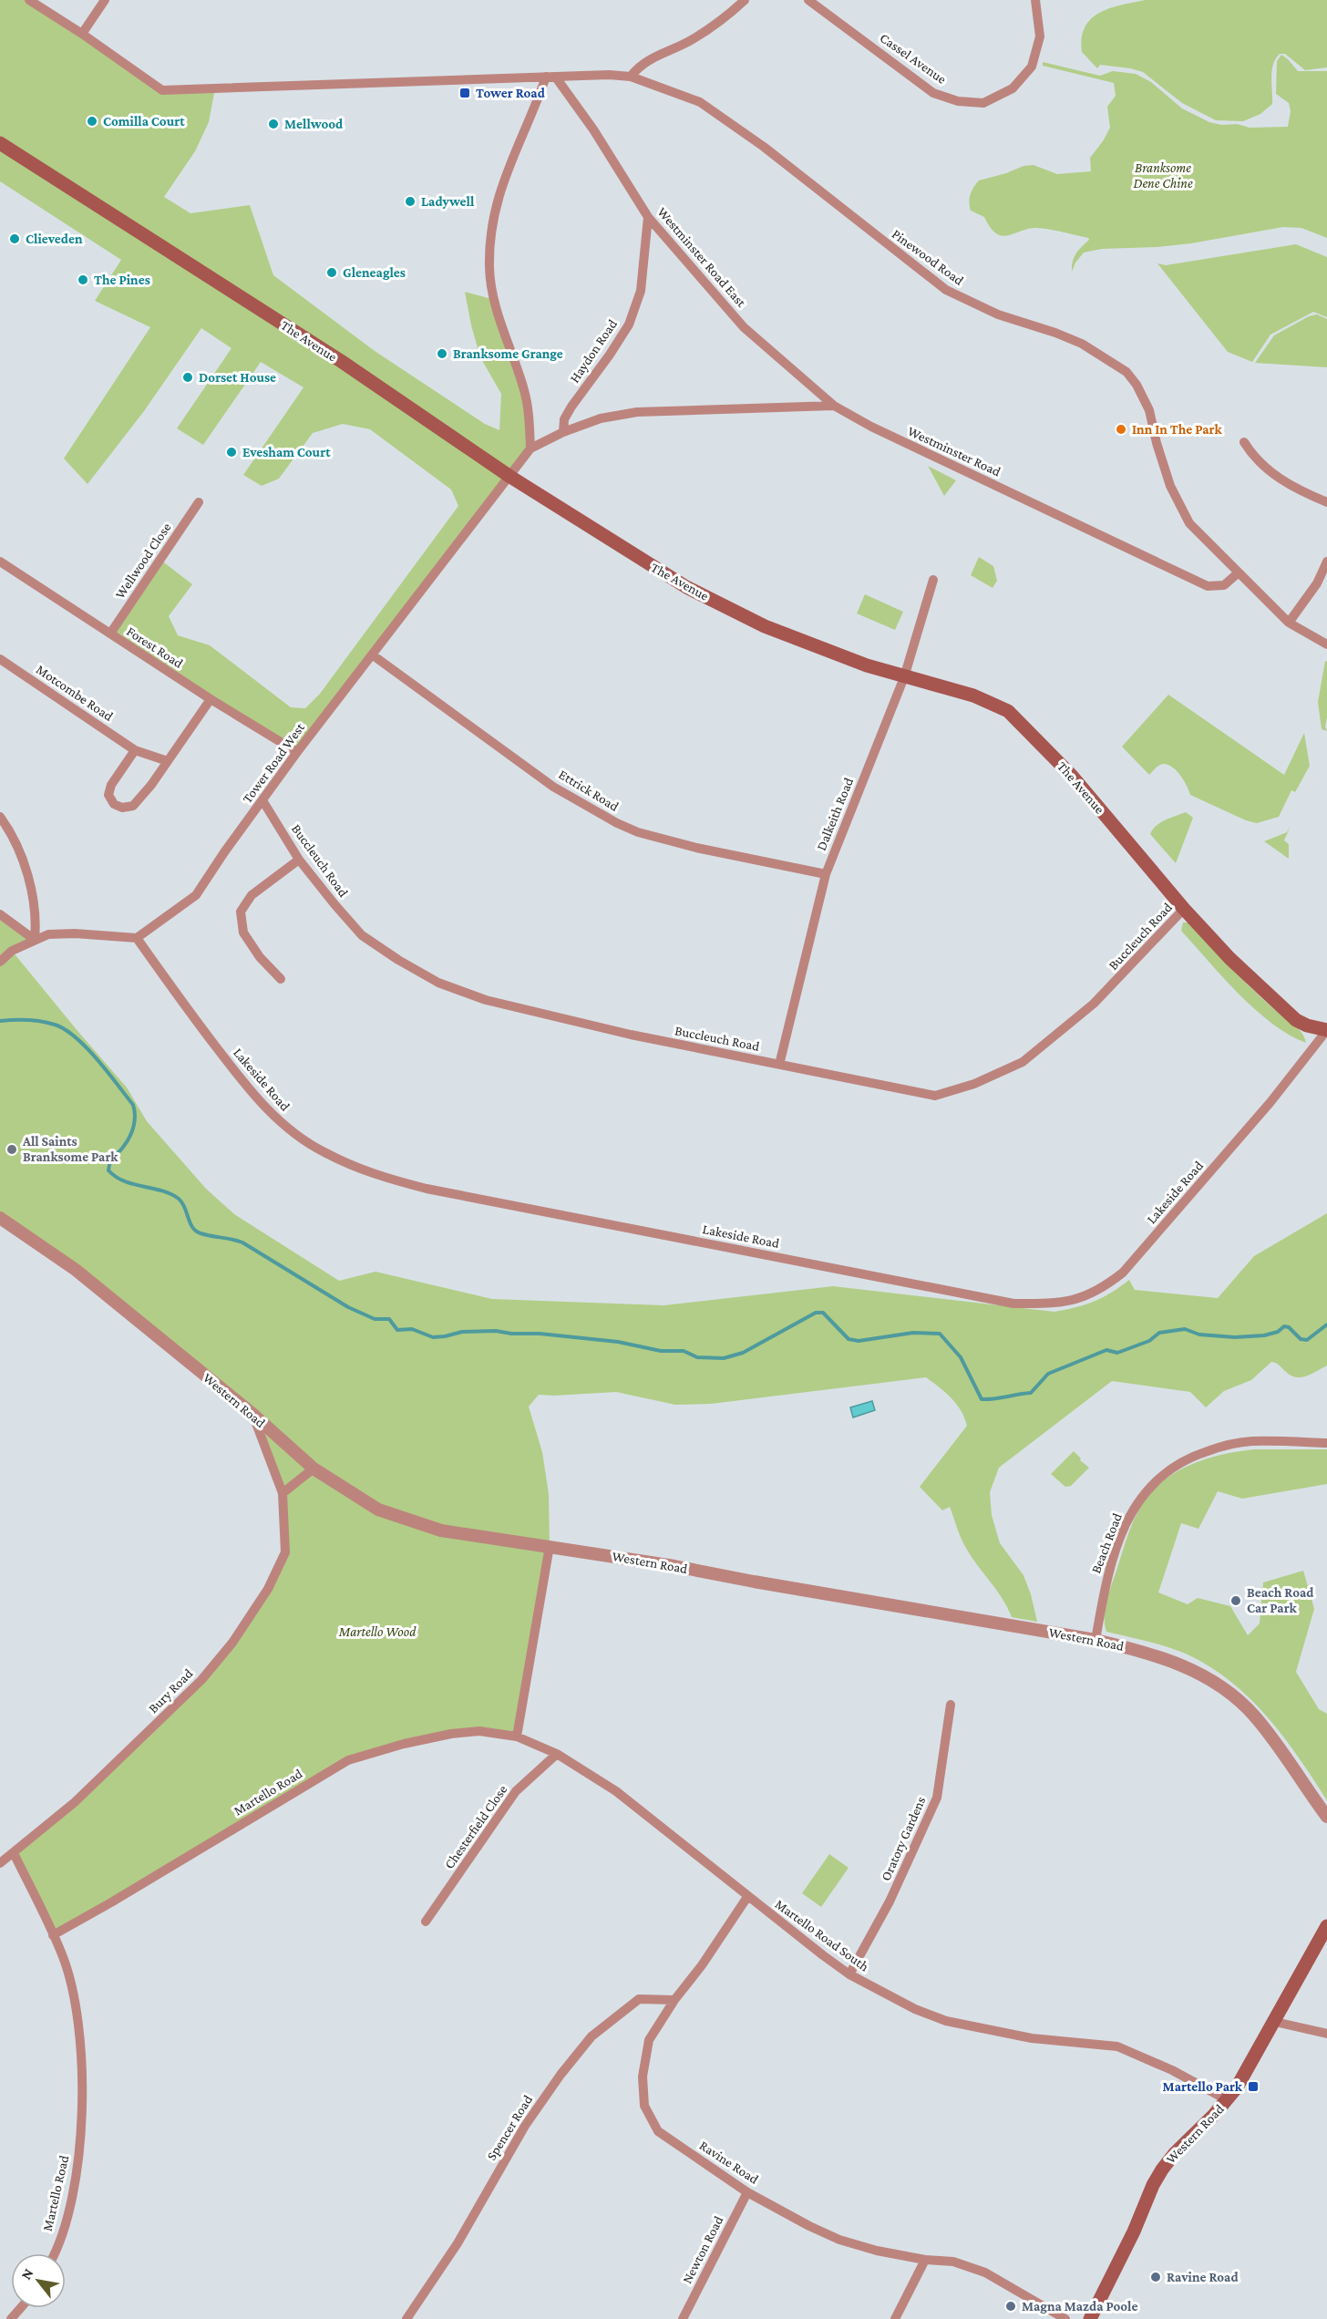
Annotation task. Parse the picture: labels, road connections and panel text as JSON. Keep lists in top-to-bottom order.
{
  "streets": {
    "main road": ["The Avenue", "Western Road"],
    "street": [
      "Cassel Avenue",
      "Westminster Road East",
      "Pinewood Road",
      "Haydon Road",
      "Westminster Road",
      "Wellwood Close",
      "Forest Road",
      "Motcombe Road",
      "Tower Road West",
      "Ettrick Road",
      "Dalkeith Road",
      "Buccleuch Road",
      "Lakeside Road",
      "Beach Road",
      "Bury Road",
      "Martello Road",
      "Chesterfield Close",
      "Oratory Gardens",
      "Martello Road South",
      "Spencer Road",
      "Ravine Road",
      "Newton Road"
    ]
  },
  "crossings": [
    ["Westminster Road East", "Pinewood Road"],
    ["Westminster Road East", "Haydon Road"],
    ["Westminster Road East", "Westminster Road"],
    ["Pinewood Road", "Westminster Road"],
    ["The Avenue", "Tower Road West"],
    ["The Avenue", "Dalkeith Road"],
    ["The Avenue", "Buccleuch Road"],
    ["The Avenue", "Lakeside Road"],
    ["Wellwood Close", "Forest Road"],
    ["Forest Road", "Tower Road West"],
    ["Tower Road West", "Ettrick Road"],
    ["Tower Road West", "Buccleuch Road"],
    ["Tower Road West", "Lakeside Road"],
    ["Ettrick Road", "Dalkeith Road"],
    ["Dalkeith Road", "Buccleuch Road"],
    ["Western Road", "Beach Road"],
    ["Western Road", "Bury Road"],
    ["Western Road", "Martello Road South"],
    ["Bury Road", "Martello Road"],
    ["Martello Road", "Chesterfield Close"],
    ["Martello Road", "Martello Road South"],
    ["Oratory Gardens", "Martello Road South"],
    ["Martello Road South", "Ravine Road"],
    ["Spencer Road", "Ravine Road"],
    ["Ravine Road", "Newton Road"]
  ],
  "parks": ["Branksome Dene Chine", "Martello Wood"],
  "places": {
    "transit": ["Tower Road", "Martello Park"],
    "other": [
      "Comilla Court",
      "Mellwood",
      "Ladywell",
      "Clieveden",
      "Gleneagles",
      "The Pines",
      "Branksome Grange",
      "Dorset House",
      "Inn In The Park",
      "Evesham Court",
      "All Saints Branksome Park",
      "Beach Road Car Park",
      "Ravine Road",
      "Magna Mazda Poole"
    ]
  },
  "north": "top left"
}
